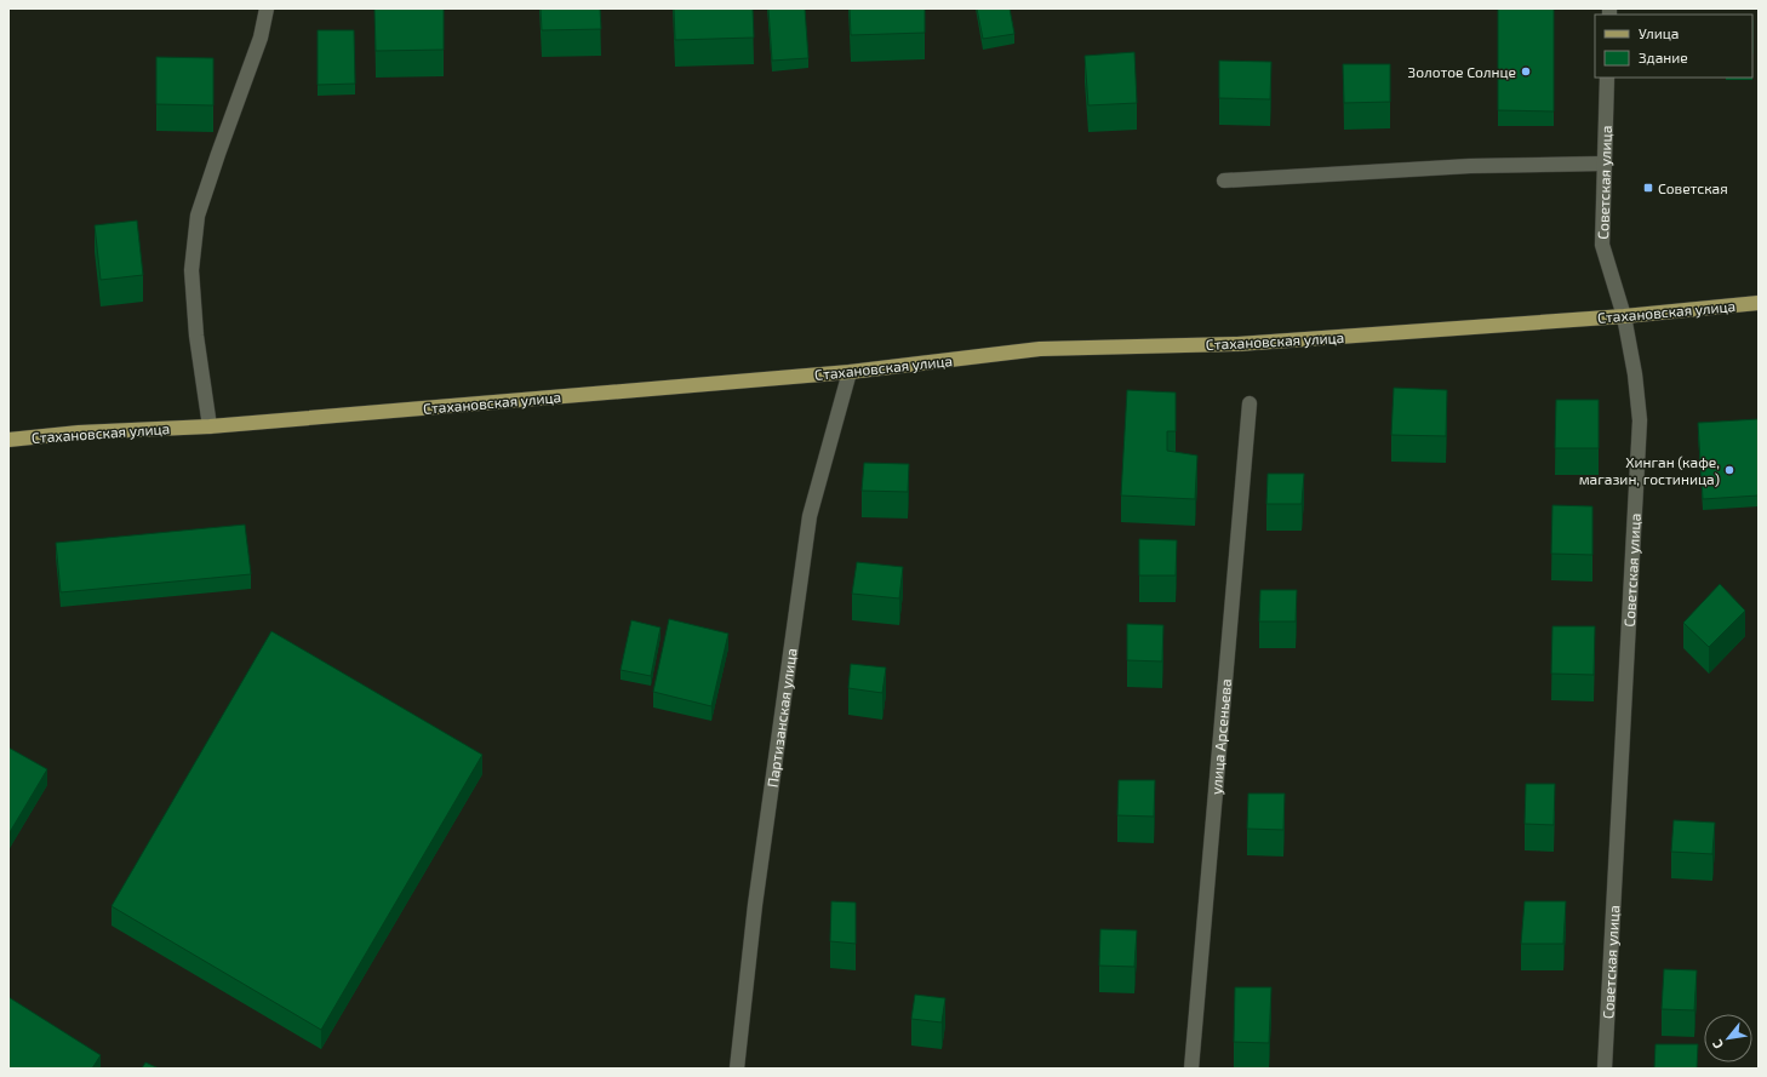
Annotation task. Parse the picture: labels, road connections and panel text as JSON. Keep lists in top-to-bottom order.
{
  "streets": {
    "main road": ["Стахановская улица"],
    "street": ["Советская улица", "Партизанская улица", "улица Арсеньева"]
  },
  "crossings": [
    ["Советская улица", "Стахановская улица"],
    ["Стахановская улица", "Партизанская улица"]
  ],
  "places": {
    "other": ["Золотое Солнце", "Хинган (кафе, магазин, гостиница)"],
    "transit": ["Советская"]
  },
  "legend": ["Улица", "Здание"],
  "north": "bottom left"
}
